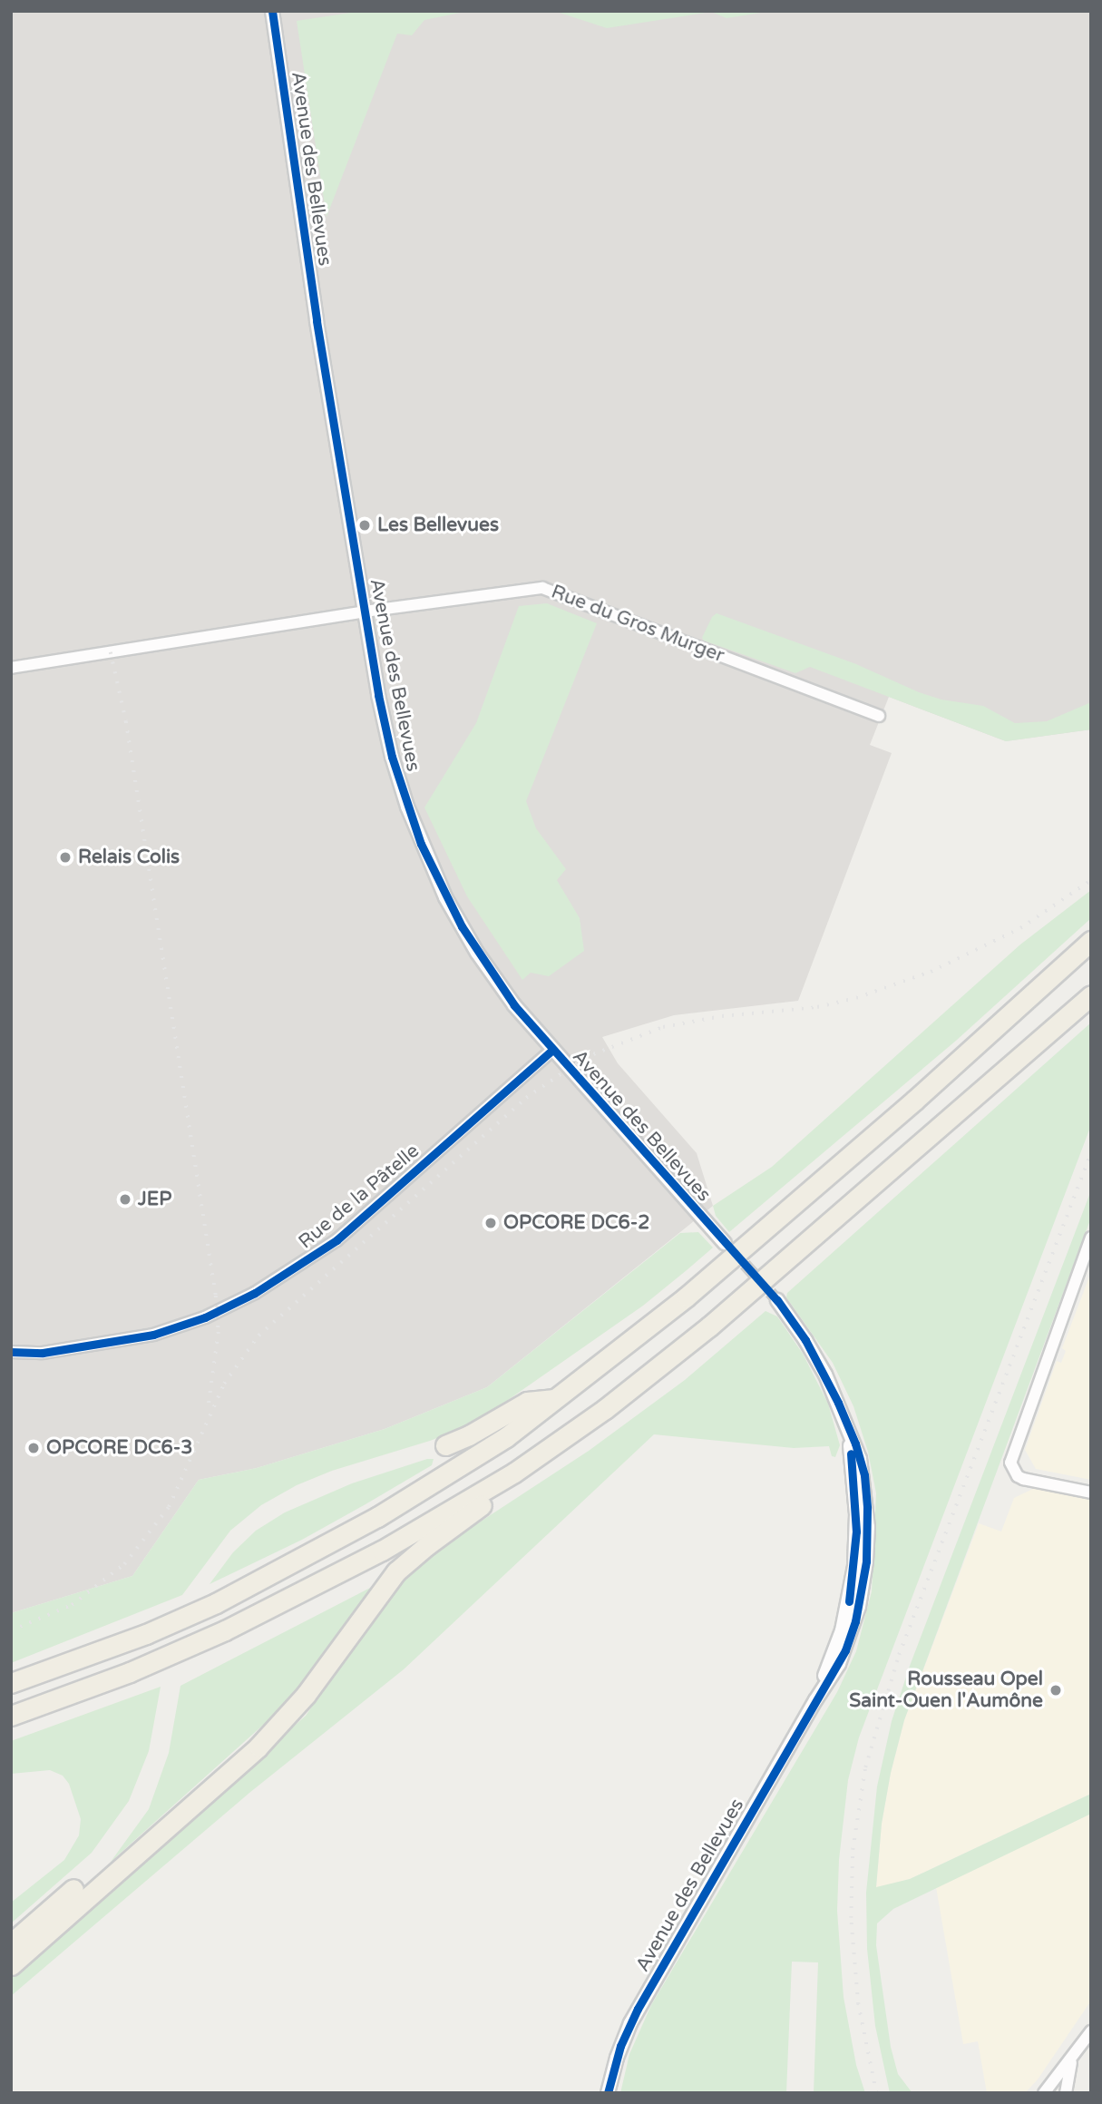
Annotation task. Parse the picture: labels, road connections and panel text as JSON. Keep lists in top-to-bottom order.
{
  "streets": {
    "street": ["Avenue des Bellevues", "Rue du Gros Murger", "Rue de la Pâtelle"]
  },
  "crossings": [
    ["Avenue des Bellevues", "Rue du Gros Murger"],
    ["Avenue des Bellevues", "Rue de la Pâtelle"]
  ],
  "places": [
    "Les Bellevues",
    "Relais Colis",
    "JEP",
    "OPCORE DC6-2",
    "OPCORE DC6-3",
    "Rousseau Opel Saint-Ouen l'Aumône"
  ]
}
